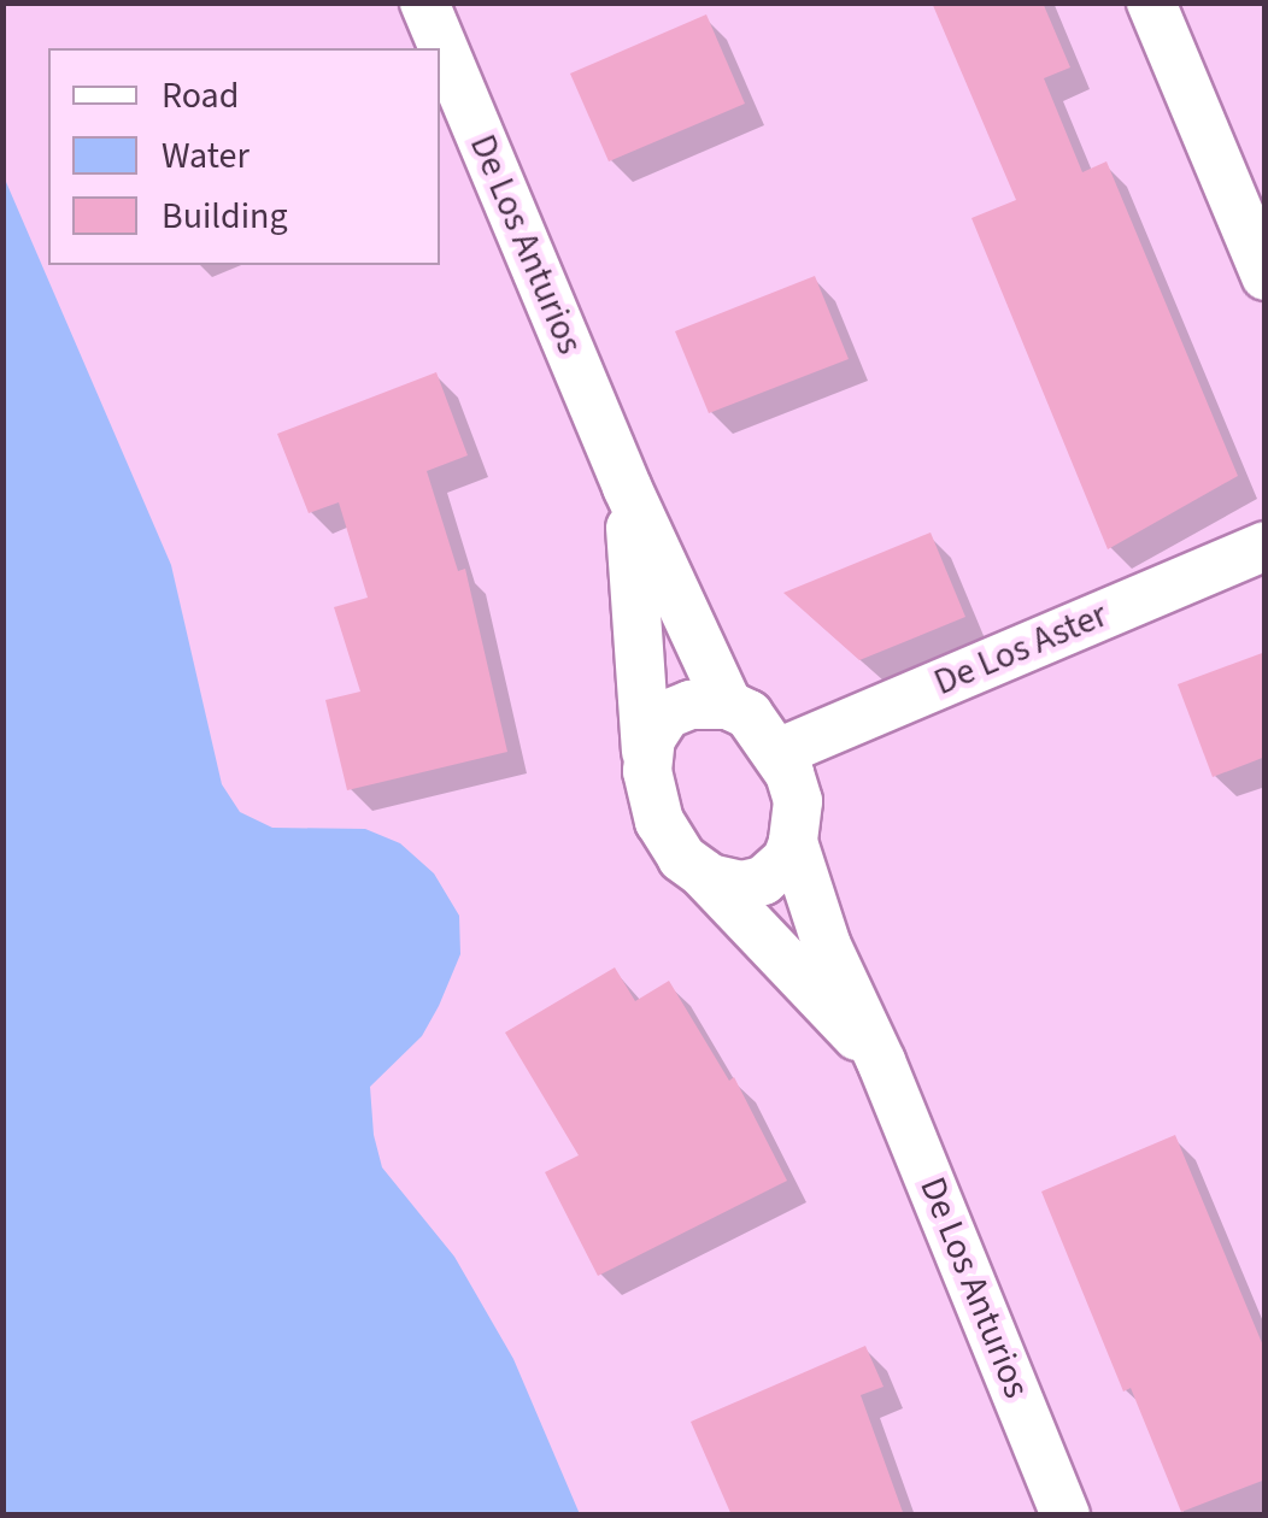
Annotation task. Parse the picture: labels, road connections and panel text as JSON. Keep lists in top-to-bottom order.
{
  "streets": {
    "street": ["De Los Anturios", "De Los Aster"]
  },
  "crossings": [
    ["De Los Anturios", "De Los Aster"]
  ],
  "legend": ["Road", "Water", "Building"]
}
